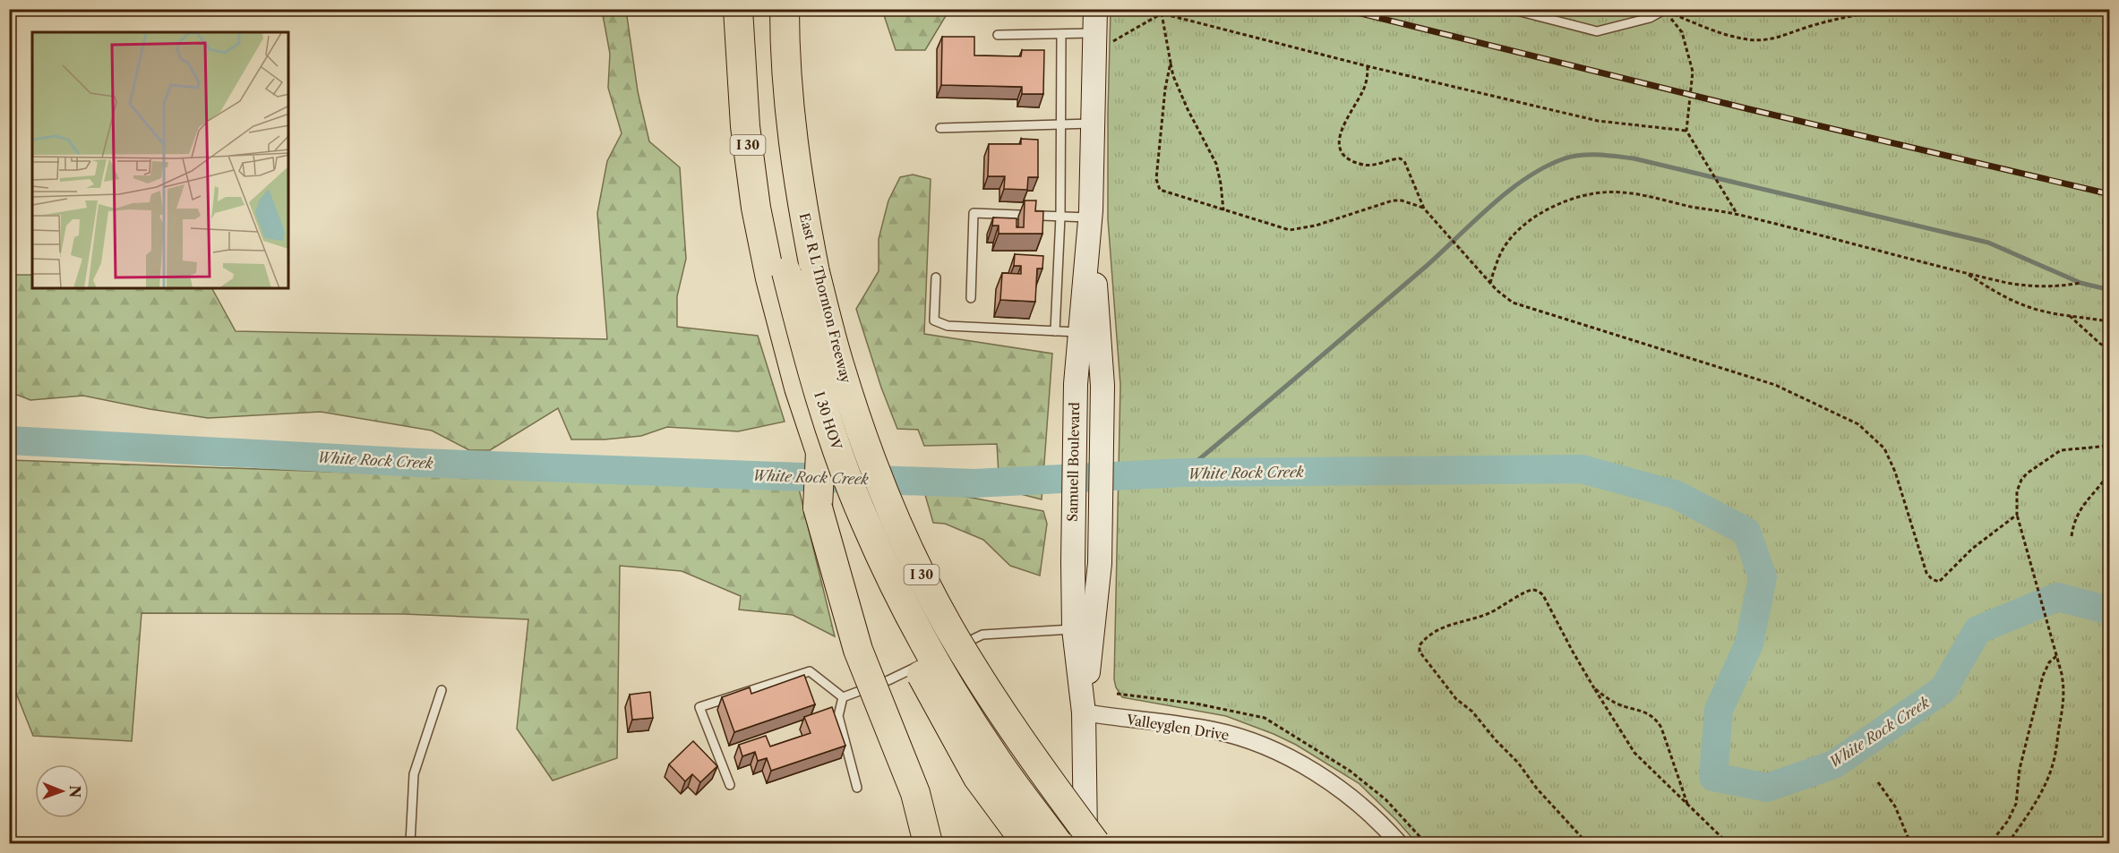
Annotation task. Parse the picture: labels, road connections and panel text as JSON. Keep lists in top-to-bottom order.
{
  "streets": {
    "highway": ["I 30", "East R L Thornton Freeway", "I 30 HOV"],
    "main road": ["Samuell Boulevard"],
    "street": ["Valleyglen Drive"]
  },
  "crossings": [
    ["I 30", "I 30 HOV"],
    ["Samuell Boulevard", "Valleyglen Drive"]
  ],
  "water": ["White Rock Creek"],
  "north": "right"
}
